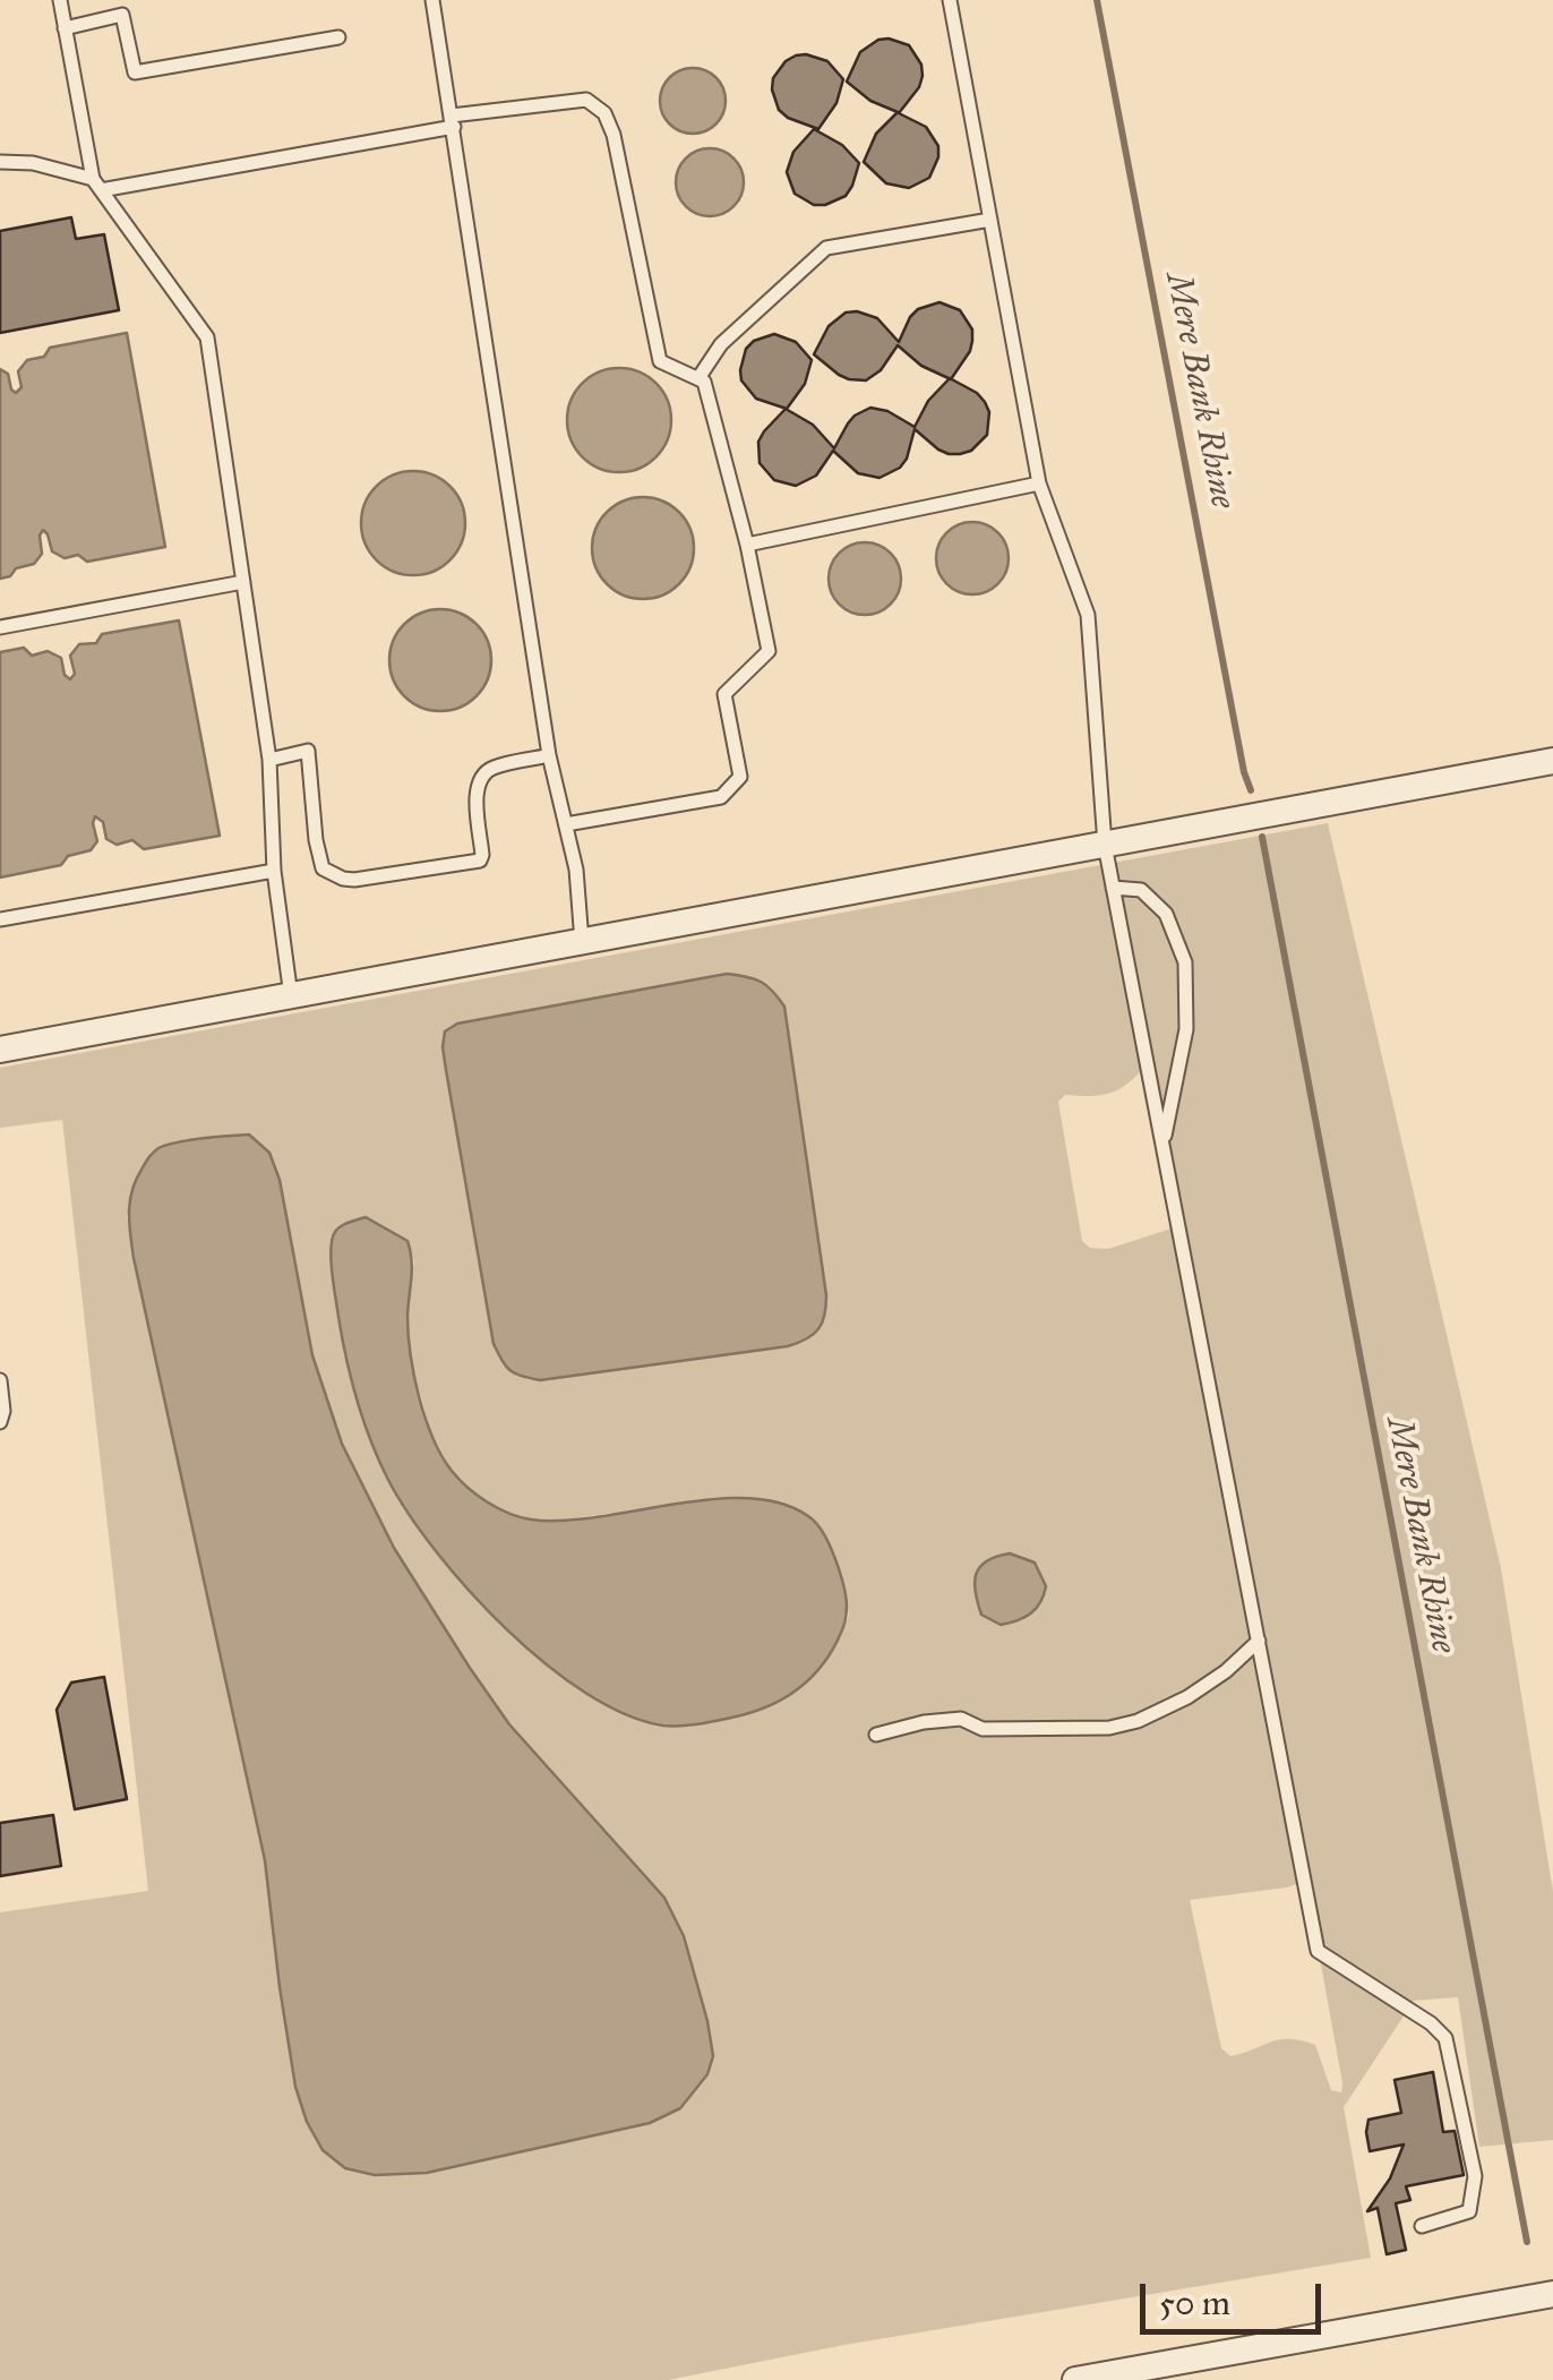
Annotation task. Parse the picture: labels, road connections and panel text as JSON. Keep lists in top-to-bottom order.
{
  "water": ["Mere Bank Rhine"],
  "scale_bar": "50 m"
}
